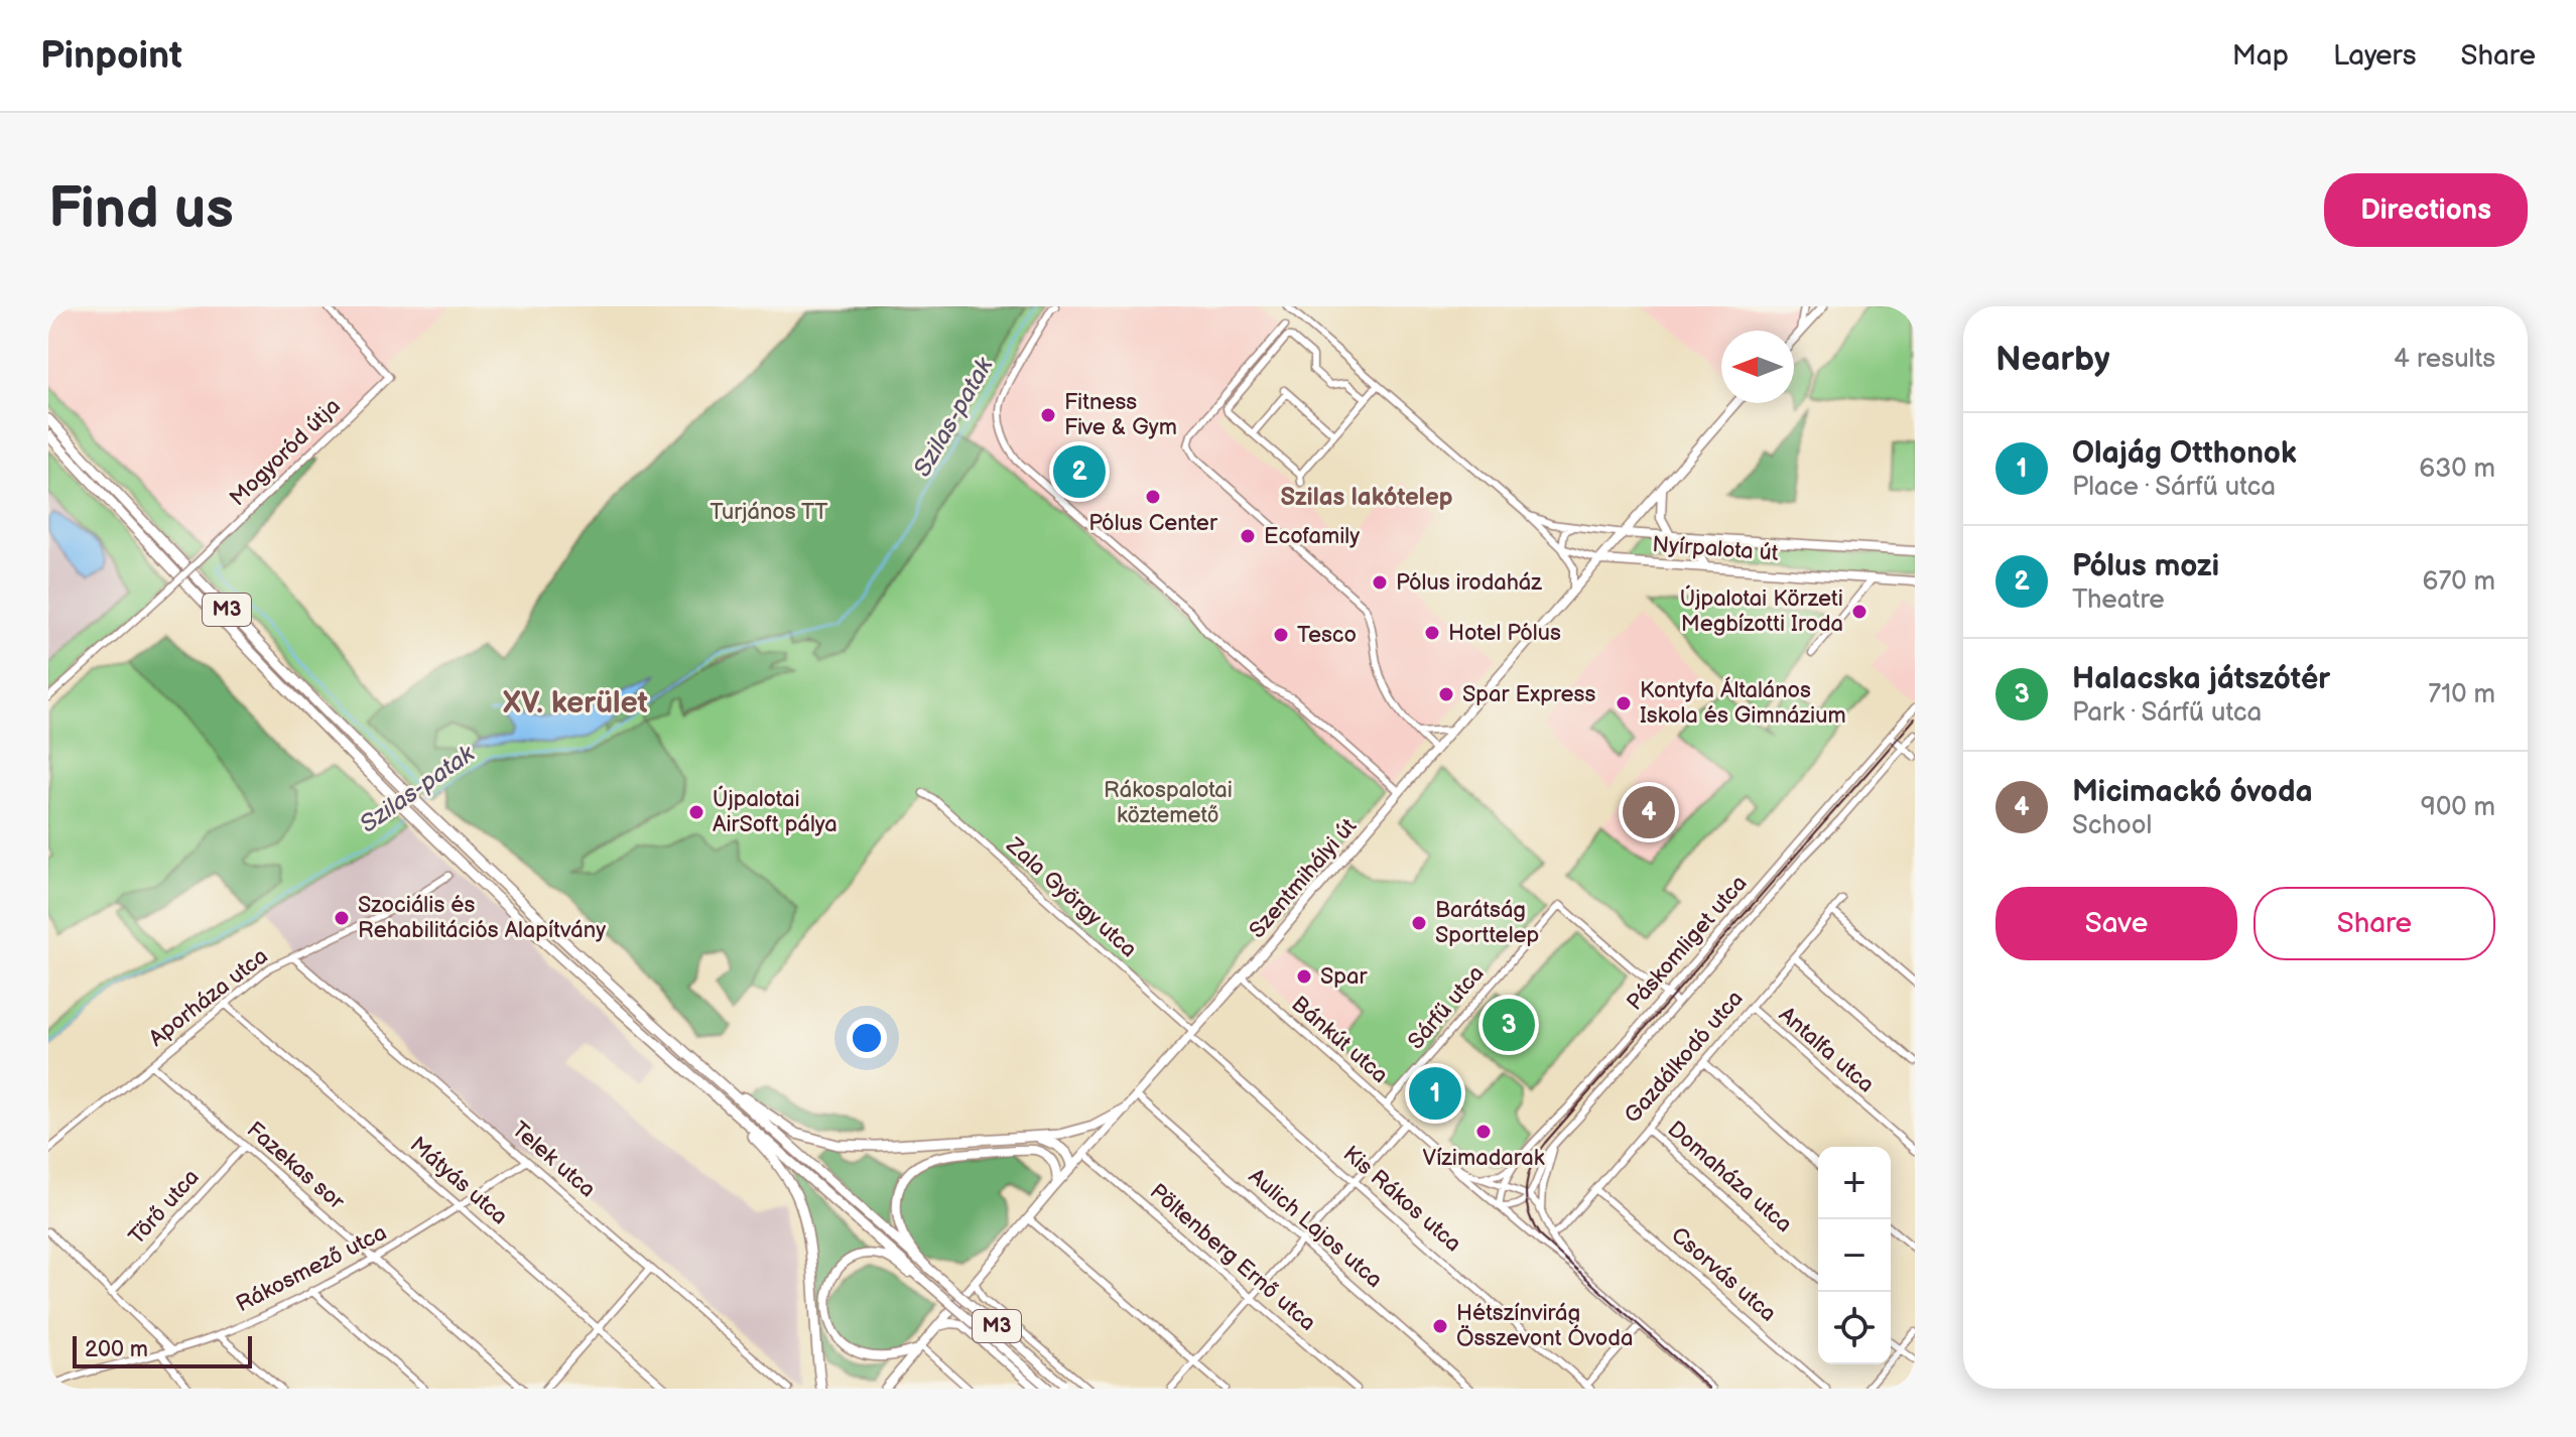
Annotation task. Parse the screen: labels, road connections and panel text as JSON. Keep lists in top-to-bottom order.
{
  "streets": {
    "highway": ["M3"],
    "main road": ["Nyírpalota út", "Szentmihályi út"],
    "street": [
      "Mogyoród útja",
      "Zala György utca",
      "Páskomliget utca",
      "Aporháza utca",
      "Sárfű utca",
      "Bánkút utca",
      "Antalfa utca",
      "Gazdálkodó utca",
      "Telek utca",
      "Fazekas sor",
      "Domaháza utca",
      "Mátyás utca",
      "Kis Rákos utca",
      "Törő utca",
      "Aulich Lajos utca",
      "Pöltenberg Ernő utca",
      "Rákosmező utca",
      "Csorvás utca"
    ]
  },
  "crossings": [
    ["Nyírpalota út", "Szentmihályi út"],
    ["Szentmihályi út", "Zala György utca"],
    ["Szentmihályi út", "Bánkút utca"],
    ["Szentmihályi út", "Kis Rákos utca"],
    ["Szentmihályi út", "Aulich Lajos utca"],
    ["Szentmihályi út", "Pöltenberg Ernő utca"],
    ["Zala György utca", "Kis Rákos utca"],
    ["Páskomliget utca", "Sárfű utca"],
    ["Páskomliget utca", "Bánkút utca"],
    ["Aporháza utca", "Telek utca"],
    ["Aporháza utca", "Fazekas sor"],
    ["Aporháza utca", "Mátyás utca"],
    ["Sárfű utca", "Bánkút utca"],
    ["Bánkút utca", "Gazdálkodó utca"],
    ["Antalfa utca", "Gazdálkodó utca"],
    ["Gazdálkodó utca", "Domaháza utca"],
    ["Gazdálkodó utca", "Csorvás utca"],
    ["Telek utca", "Rákosmező utca"],
    ["Fazekas sor", "Törő utca"],
    ["Fazekas sor", "Rákosmező utca"],
    ["Mátyás utca", "Rákosmező utca"]
  ],
  "districts": ["Szilas lakótelep", "XV. kerület"],
  "water": ["Szilas-patak"],
  "parks": ["Turjános TT", "Rákospalotai köztemető"],
  "places": [
    "Fitness Five & Gym",
    "Pólus Center",
    "Ecofamily",
    "Pólus irodaház",
    "Újpalotai Körzeti Megbízotti Iroda",
    "Hotel Pólus",
    "Tesco",
    "Spar Express",
    "Kontyfa Általános Iskola és Gimnázium",
    "Újpalotai AirSoft pálya",
    "Szociális és Rehabilitációs Alapítvány",
    "Barátság Sporttelep",
    "Spar",
    "Vízimadarak",
    "Hétszínvirág Összevont Óvoda"
  ],
  "scale_bar": "200 m",
  "north": "left",
  "page": {
    "header": "Pinpoint",
    "nav": ["Map", "Layers", "Share"],
    "buttons": [
      "Directions",
      ["Save", "Share"]
    ],
    "title": "Find us",
    "heading": ["Nearby", "4 results"],
    "list": [
      {
        "mark": "1",
        "name": "Olajág Otthonok",
        "note": "Place · Sárfű utca",
        "value": "630 m"
      },
      {
        "mark": "2",
        "name": "Pólus mozi",
        "note": "Theatre",
        "value": "670 m"
      },
      {
        "mark": "3",
        "name": "Halacska játszótér",
        "note": "Park · Sárfű utca",
        "value": "710 m"
      },
      {
        "mark": "4",
        "name": "Micimackó óvoda",
        "note": "School",
        "value": "900 m"
      }
    ],
    "pins": [
      "2",
      "4",
      "3",
      "1"
    ],
    "map_buttons": ["+", "−"],
    "scale": "200 m"
  }
}
